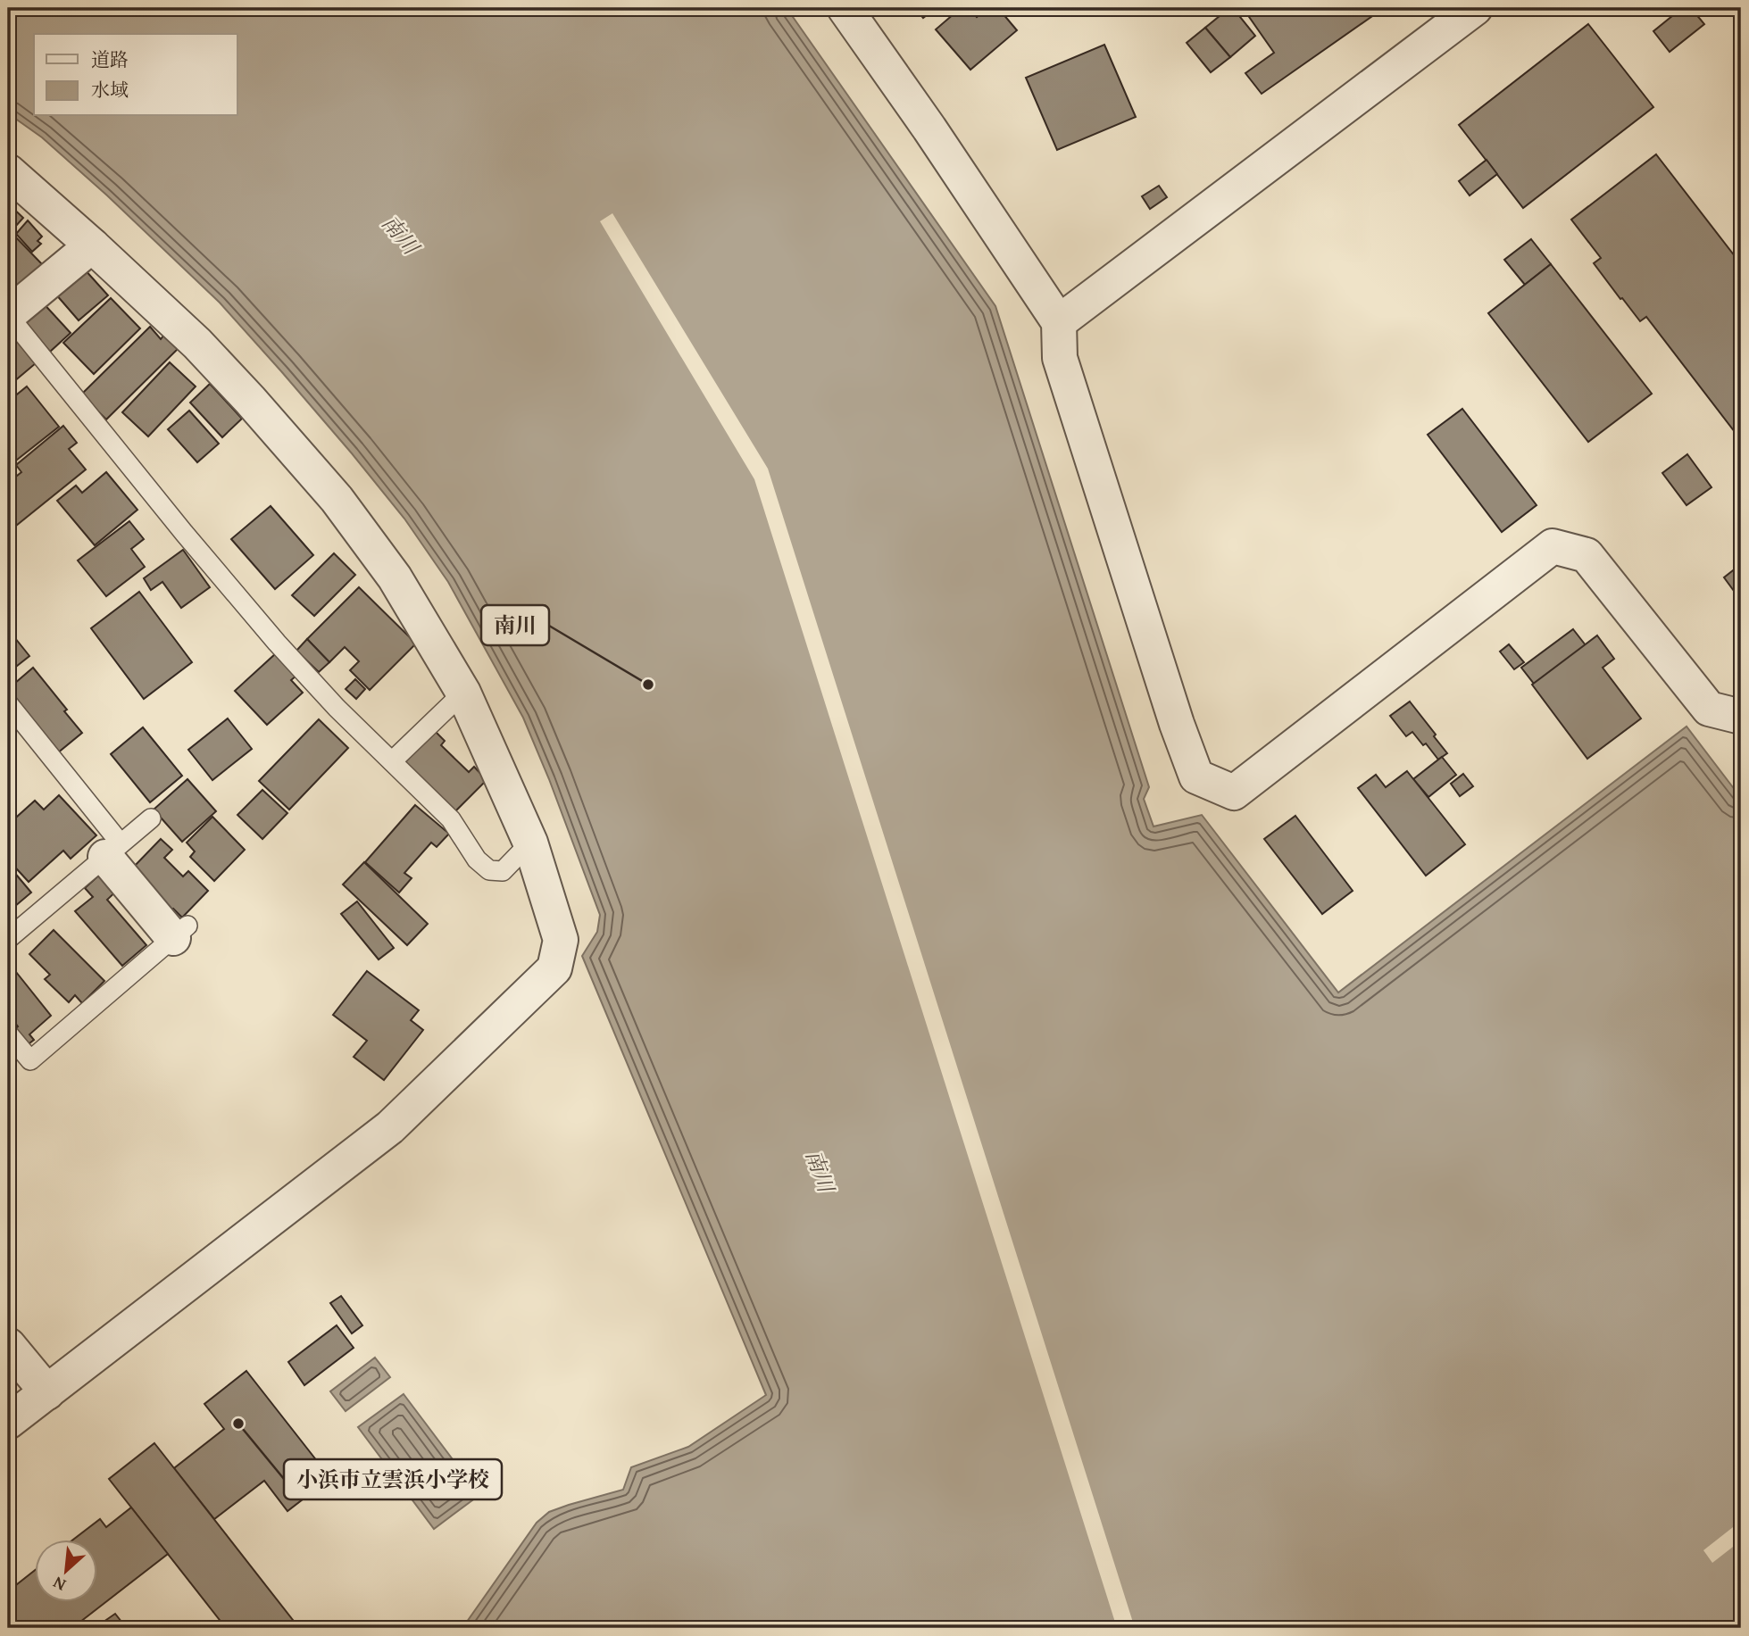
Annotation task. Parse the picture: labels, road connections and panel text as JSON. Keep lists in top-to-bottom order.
{
  "water": ["南川"],
  "places": ["南川", "小浜市立雲浜小学校"],
  "legend": ["道路", "水域"],
  "north": "bottom left"
}
